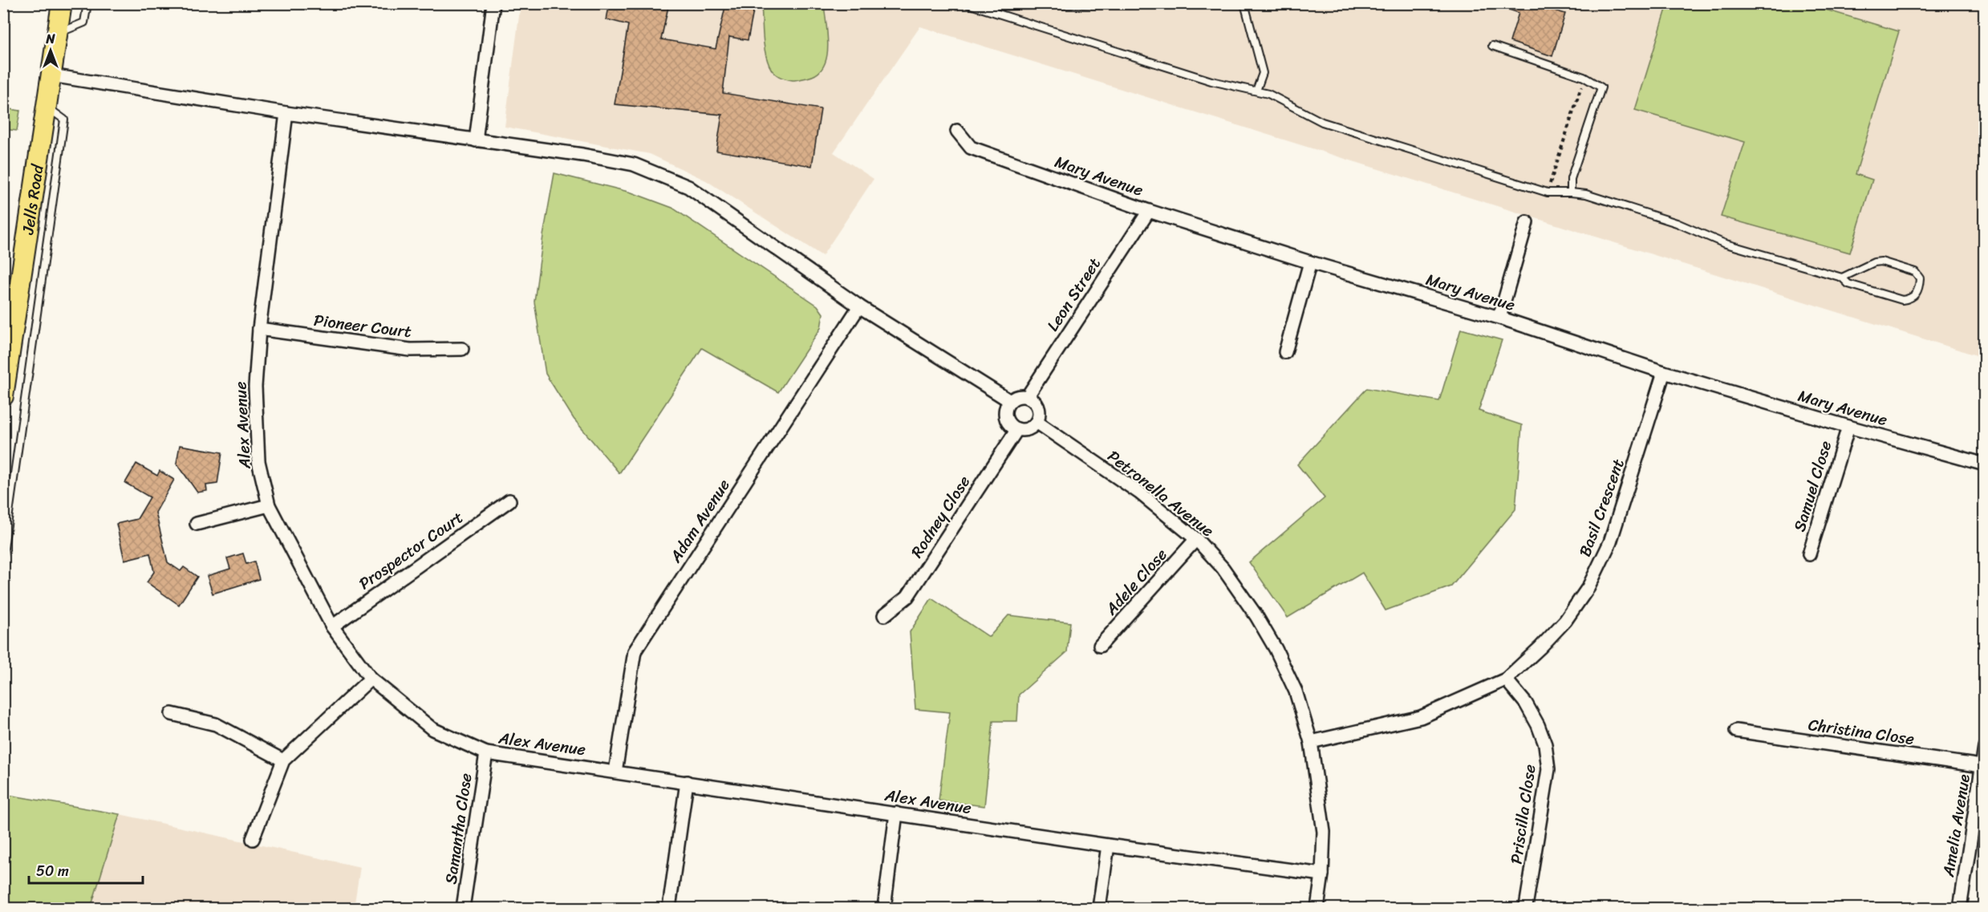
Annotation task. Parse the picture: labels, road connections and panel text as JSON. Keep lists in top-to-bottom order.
{
  "streets": {
    "main road": ["Jells Road"],
    "street": [
      "Mary Avenue",
      "Leon Street",
      "Pioneer Court",
      "Alex Avenue",
      "Samuel Close",
      "Petronella Avenue",
      "Basil Crescent",
      "Rodney Close",
      "Adam Avenue",
      "Prospector Court",
      "Adele Close",
      "Christina Close",
      "Priscilla Close",
      "Amelia Avenue",
      "Samantha Close"
    ]
  },
  "crossings": [
    ["Mary Avenue", "Leon Street"],
    ["Mary Avenue", "Samuel Close"],
    ["Mary Avenue", "Basil Crescent"],
    ["Leon Street", "Petronella Avenue"],
    ["Leon Street", "Rodney Close"],
    ["Pioneer Court", "Alex Avenue"],
    ["Alex Avenue", "Petronella Avenue"],
    ["Alex Avenue", "Adam Avenue"],
    ["Alex Avenue", "Prospector Court"],
    ["Alex Avenue", "Samantha Close"],
    ["Petronella Avenue", "Basil Crescent"],
    ["Petronella Avenue", "Rodney Close"],
    ["Petronella Avenue", "Adele Close"],
    ["Basil Crescent", "Priscilla Close"],
    ["Christina Close", "Amelia Avenue"]
  ],
  "scale_bar": "50 m",
  "north": "top"
}
